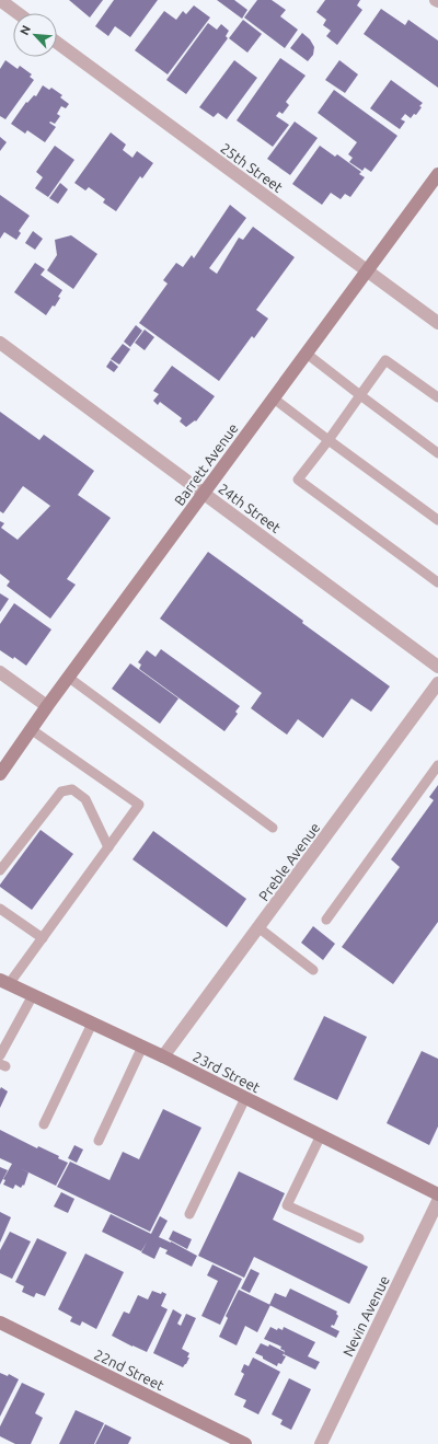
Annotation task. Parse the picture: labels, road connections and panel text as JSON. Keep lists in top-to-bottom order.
{
  "streets": {
    "main road": ["Barrett Avenue", "23rd Street", "22nd Street"],
    "street": [
      "25th Street",
      "24th Street",
      "Preble Avenue",
      "Nevin Avenue"
    ]
  },
  "crossings": [
    ["25th Street", "Barrett Avenue"],
    ["Barrett Avenue", "24th Street"],
    ["Preble Avenue", "23rd Street"]
  ],
  "north": "top left"
}
